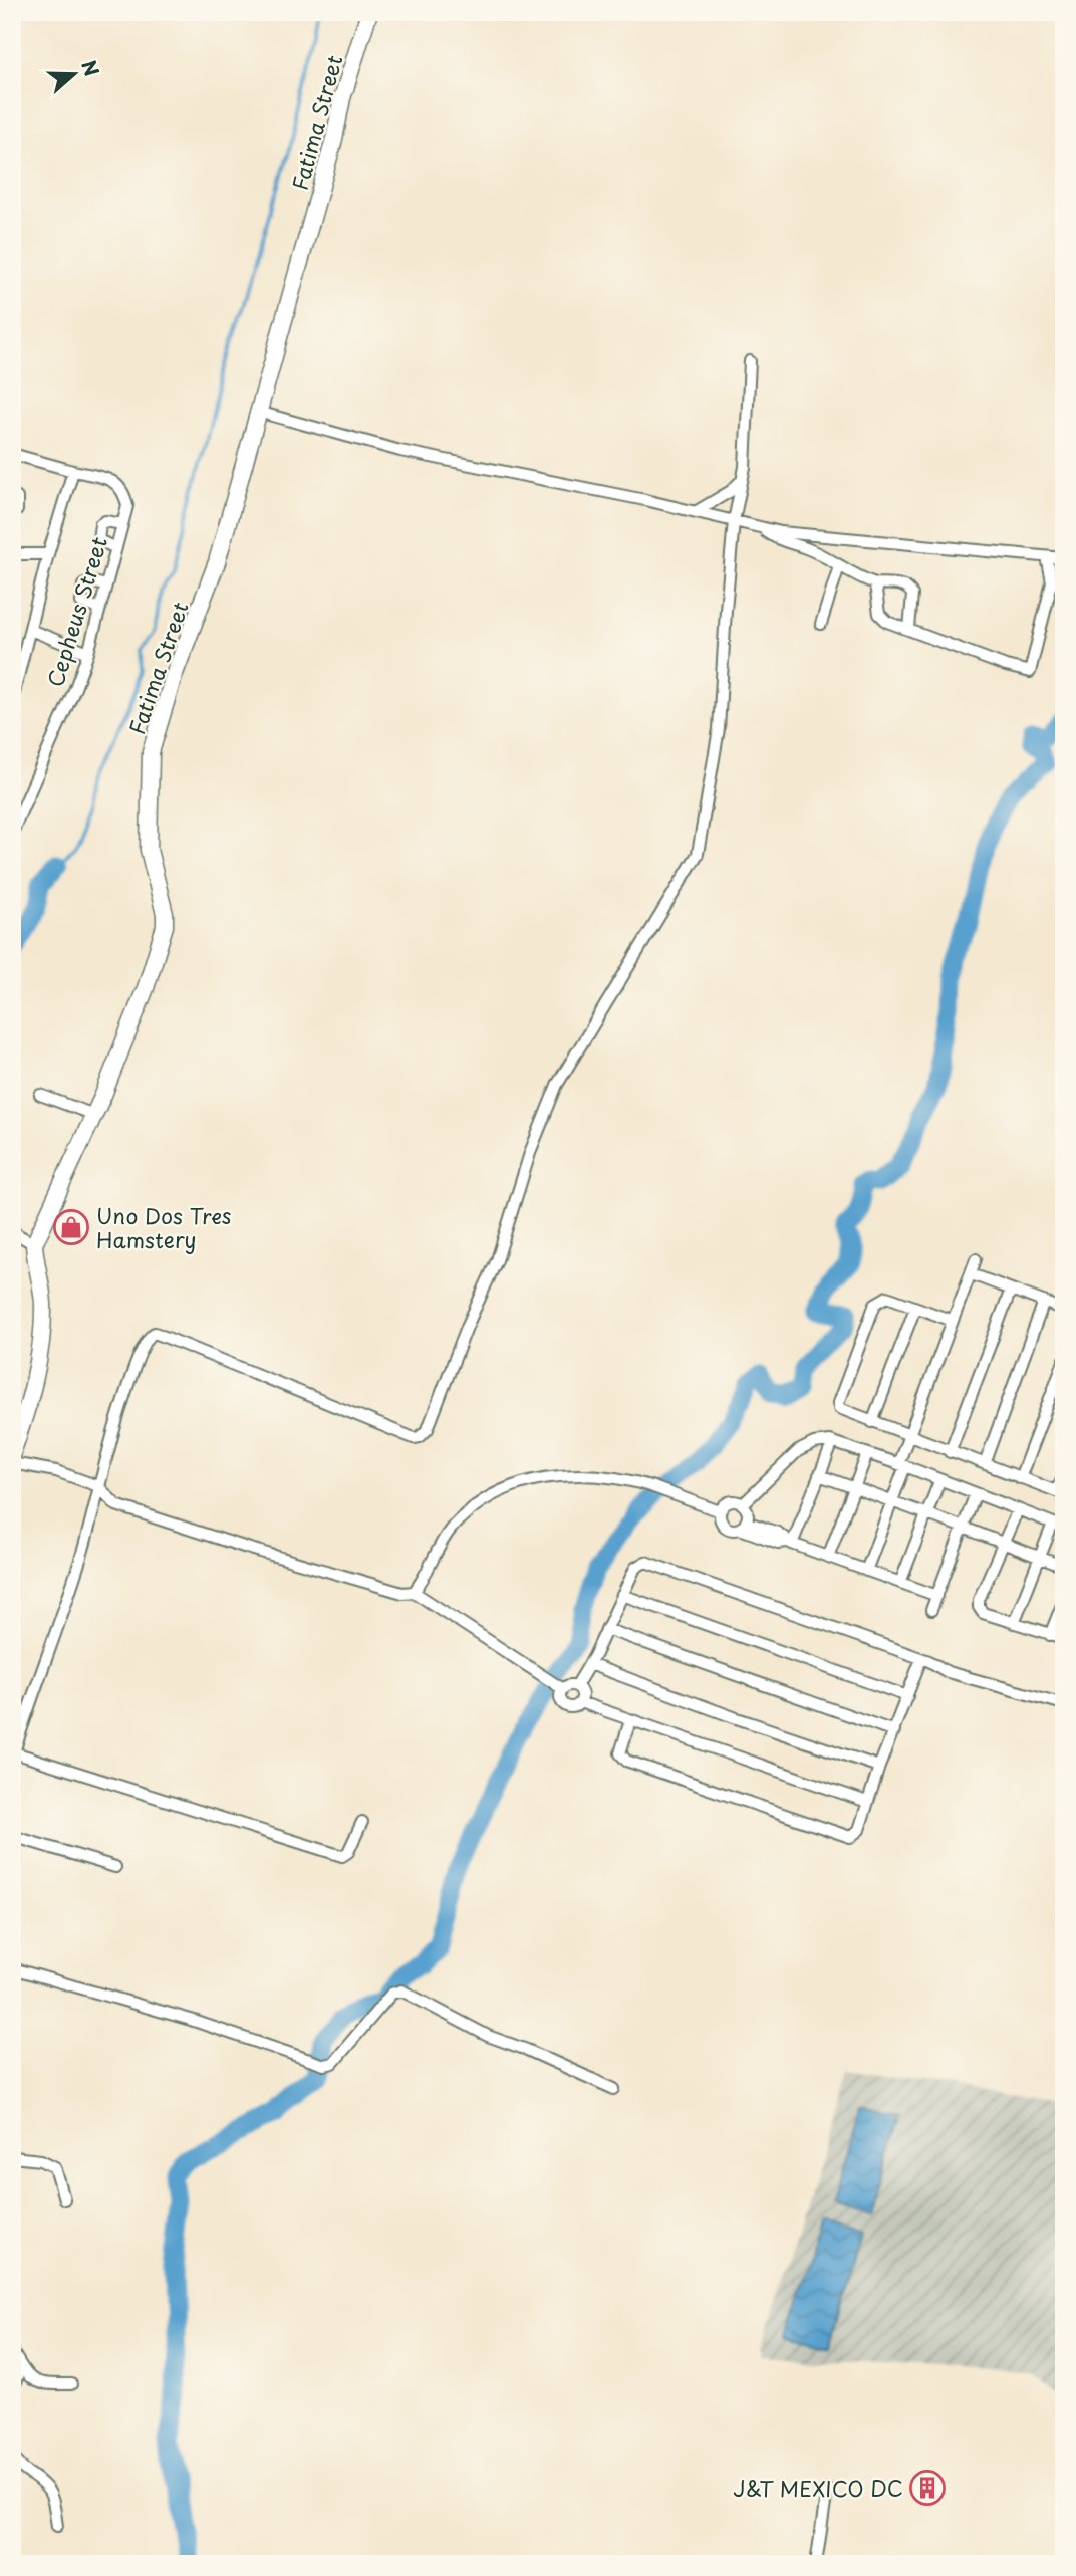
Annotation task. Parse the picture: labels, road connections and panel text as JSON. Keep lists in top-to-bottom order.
{
  "streets": {
    "street": ["Fatima Street", "Cepheus Street"]
  },
  "places": {
    "shop": ["Uno Dos Tres Hamstery"],
    "building": ["J&T MEXICO DC"]
  },
  "north": "right"
}
